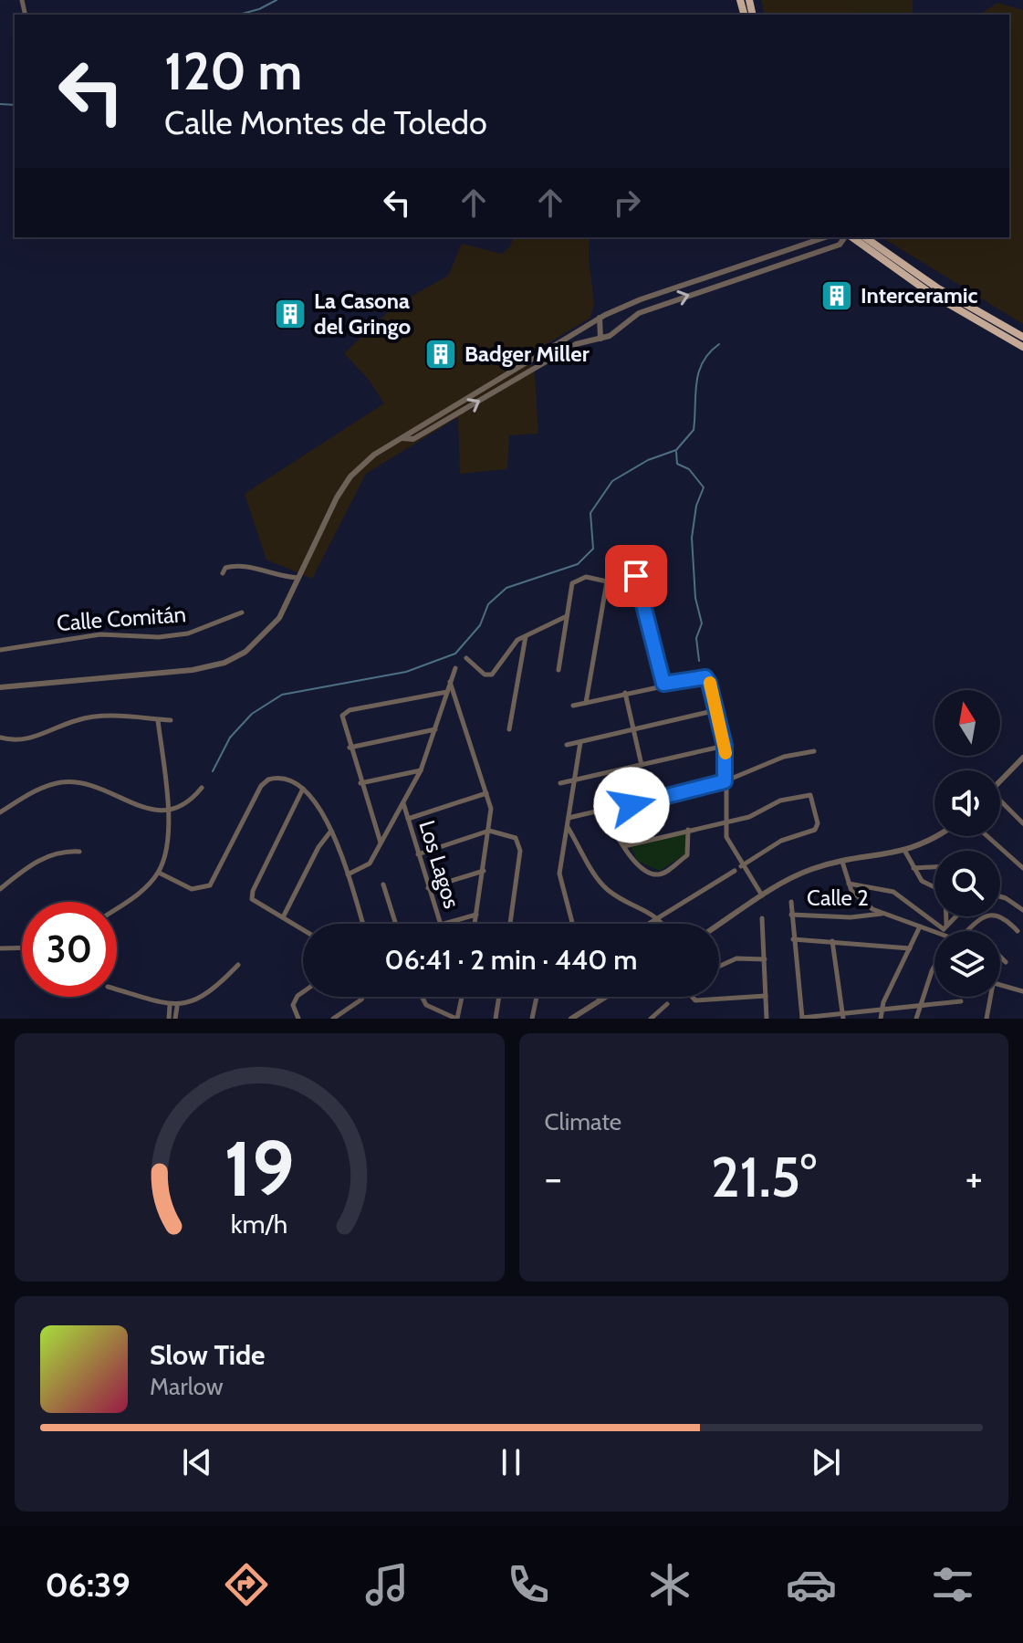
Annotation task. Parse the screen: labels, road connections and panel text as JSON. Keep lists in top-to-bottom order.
{
  "streets": {
    "street": ["Calle Comitán", "Los Lagos", "Calle 2"]
  },
  "places": {
    "building": ["Interceramic", "La Casona del Gringo", "Badger Miller"]
  },
  "north": "top",
  "page": {
    "turn": ["120 m", "Calle Montes de Toledo"],
    "limit": "30",
    "trip": "06:41 · 2 min · 440 m",
    "tile": "Climate",
    "heat": ["−", "21.5°", "+"],
    "song": ["Slow Tide", "Marlow"],
    "tabs": "06:39",
    "gauge": ["19", "km/h"]
  }
}
